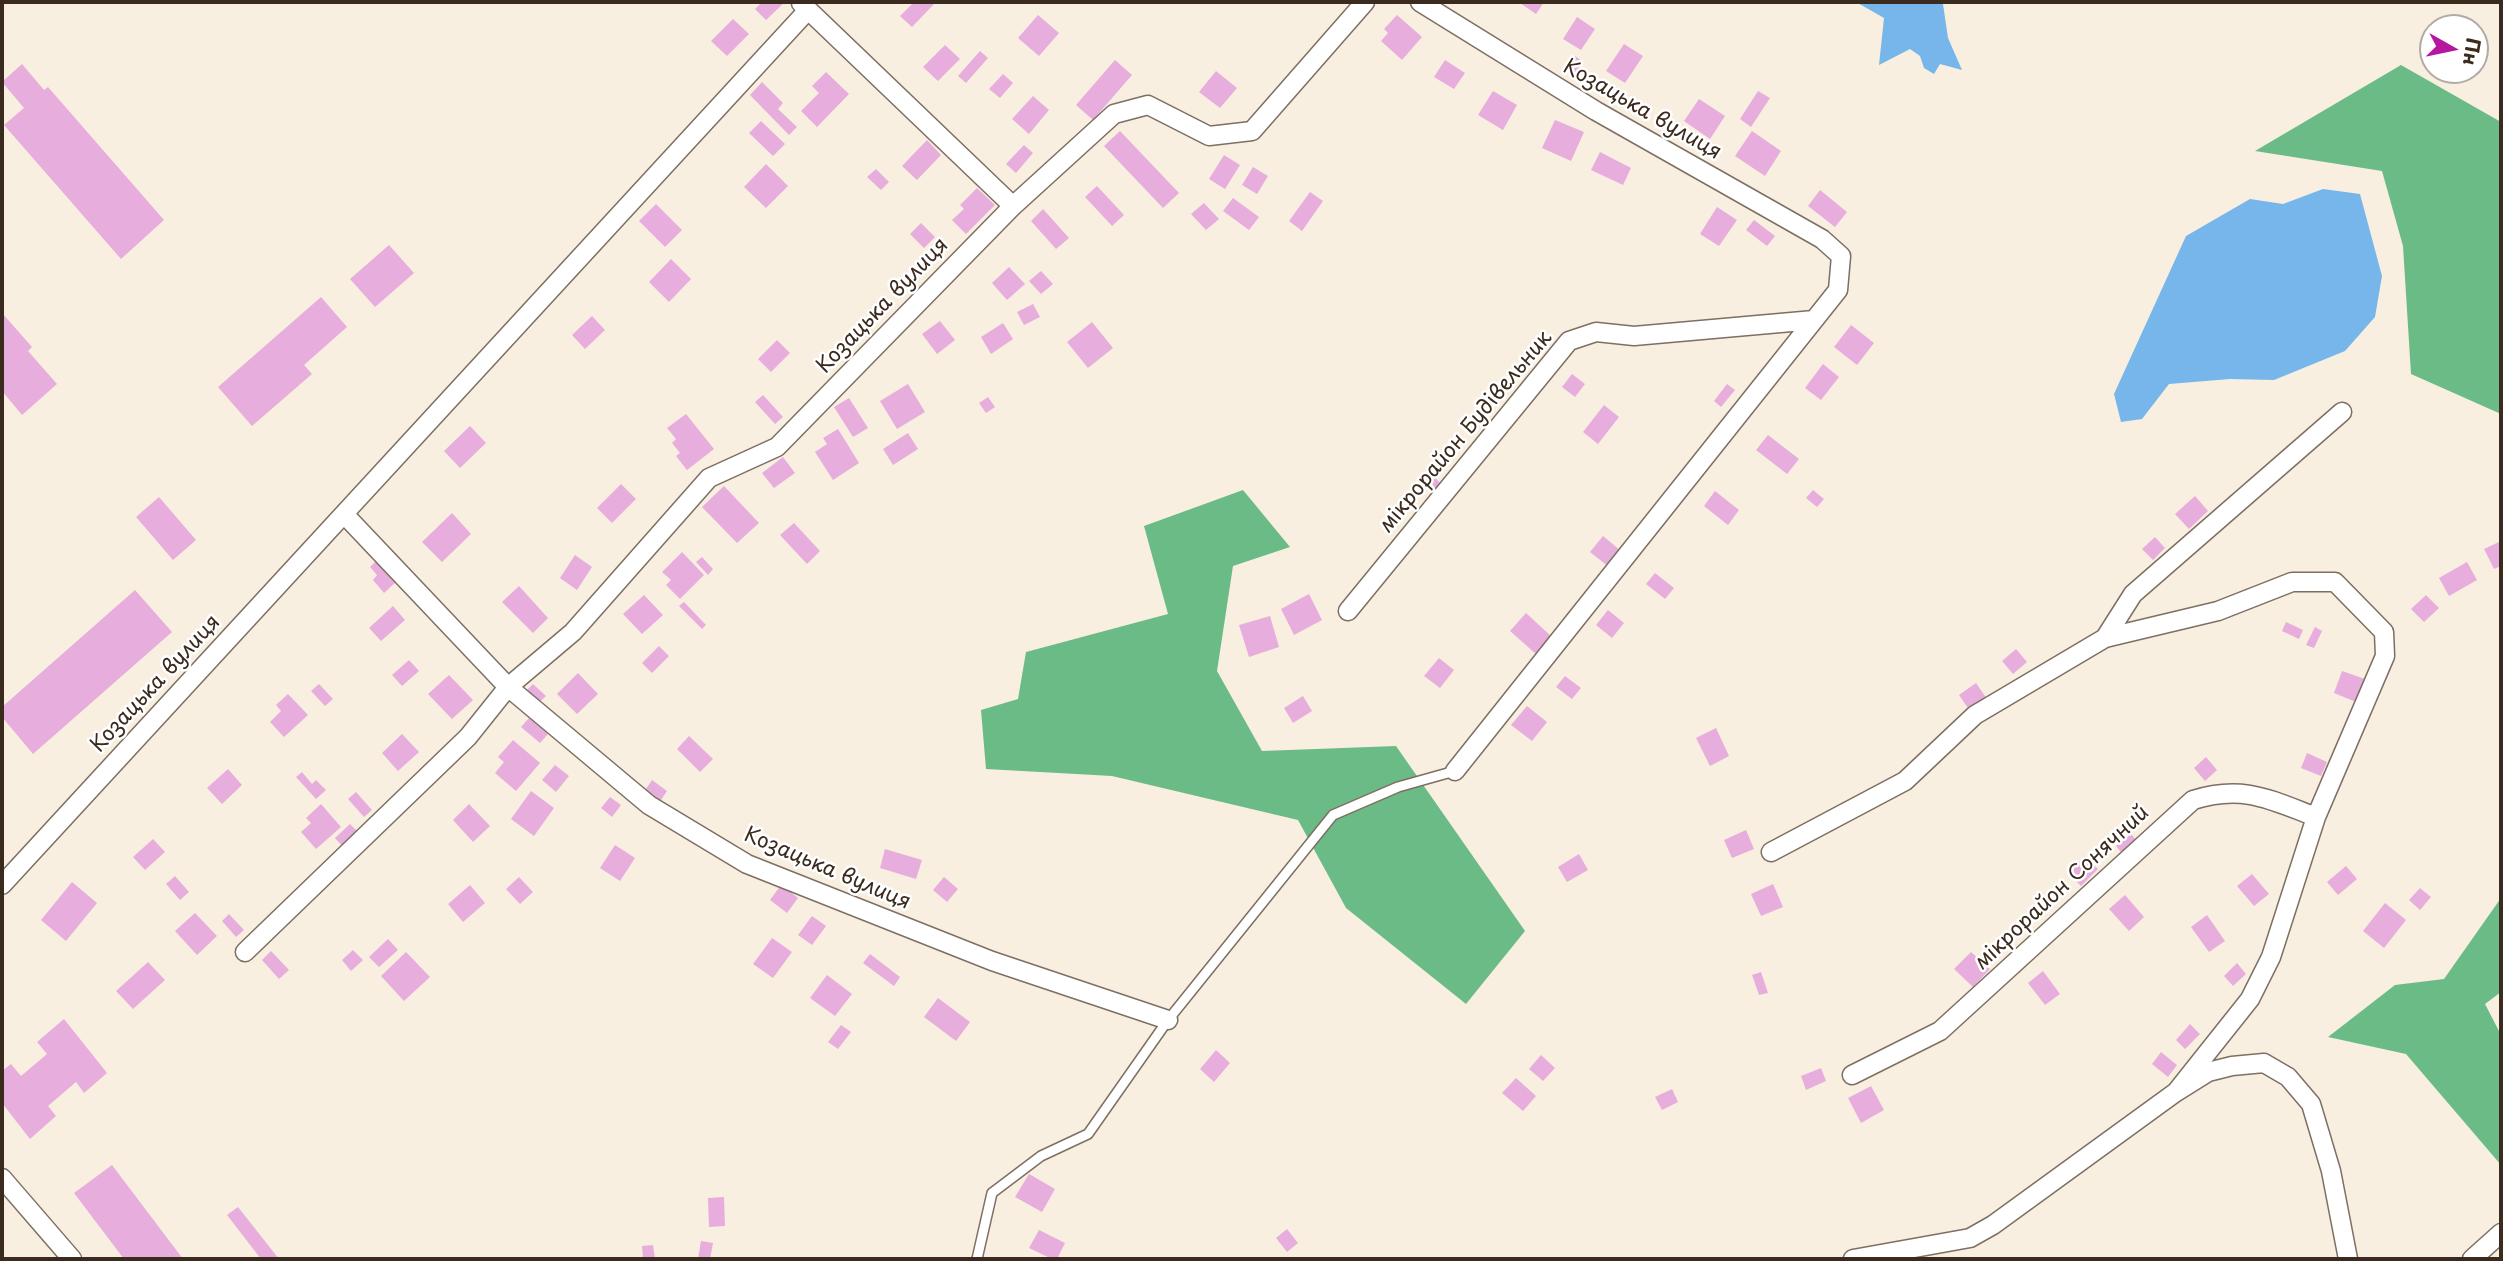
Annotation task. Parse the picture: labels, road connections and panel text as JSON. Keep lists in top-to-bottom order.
{
  "streets": {
    "street": ["Козацька вулиця", "мікрорайон Будівельник", "мікрорайон Сонячний"]
  },
  "crossings": [
    ["Козацька вулиця", "мікрорайон Будівельник"]
  ],
  "north": "right"
}
